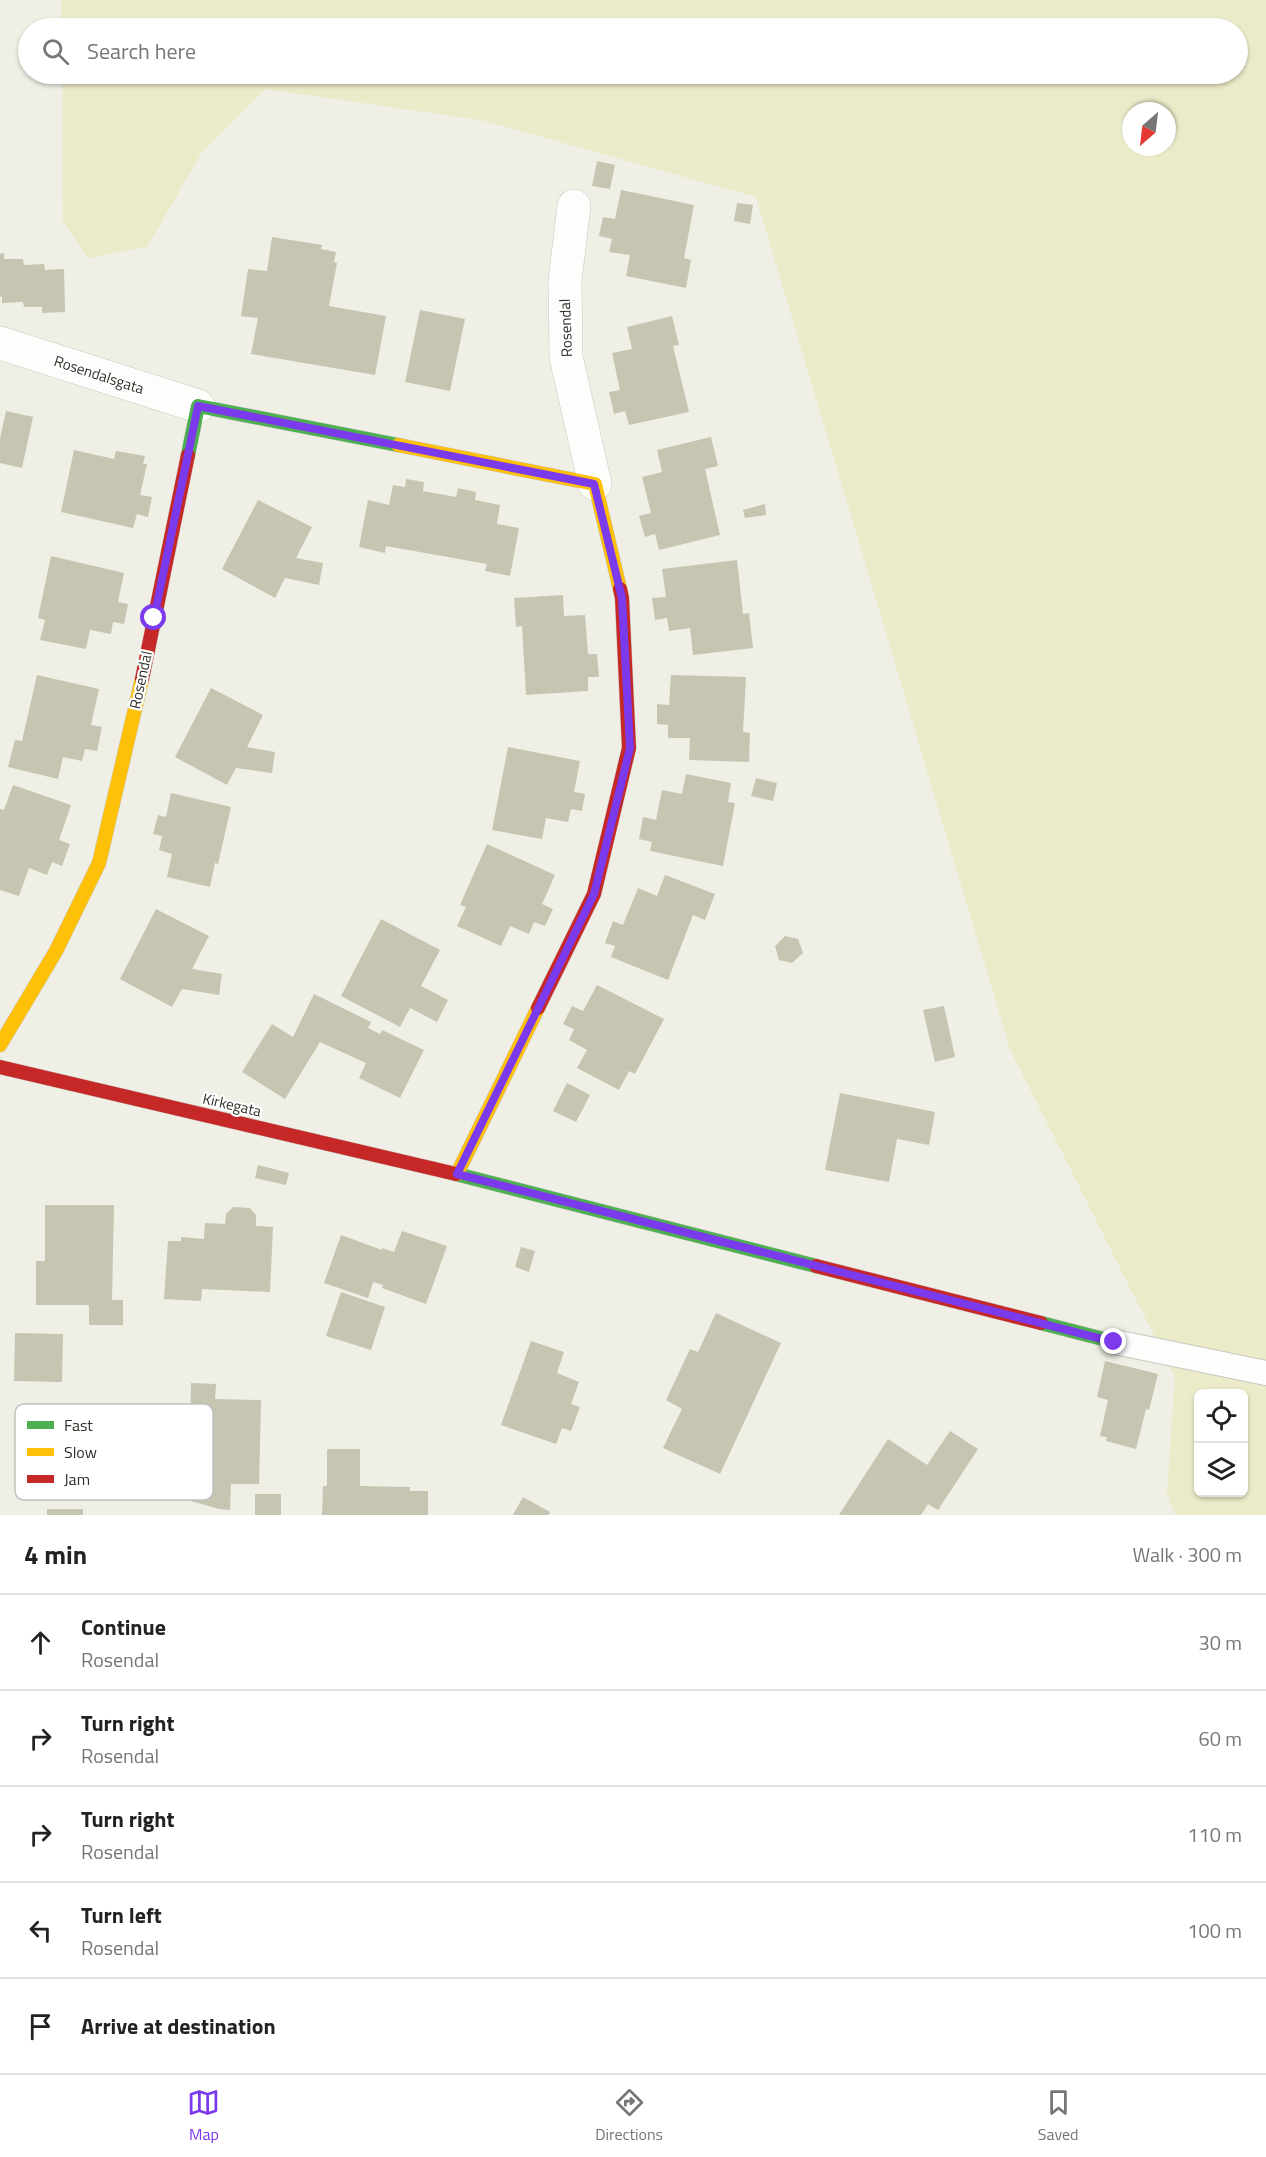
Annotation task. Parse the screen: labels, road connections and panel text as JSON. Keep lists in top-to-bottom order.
{
  "streets": {
    "street": ["Rosendal", "Rosendalsgata", "Kirkegata"]
  },
  "crossings": [
    ["Rosendal", "Rosendalsgata"],
    ["Rosendal", "Kirkegata"]
  ],
  "legend": ["Fast", "Slow", "Jam"],
  "north": "bottom left",
  "page": {
    "search": "Search here",
    "heading": ["4 min", "Walk · 300 m"],
    "list": [
      ["Continue", "Rosendal", "30 m"],
      ["Turn right", "Rosendal", "60 m"],
      ["Turn right", "Rosendal", "110 m"],
      ["Turn left", "Rosendal", "100 m"],
      "Arrive at destination"
    ],
    "nav": ["Map", "Directions", "Saved"]
  }
}
